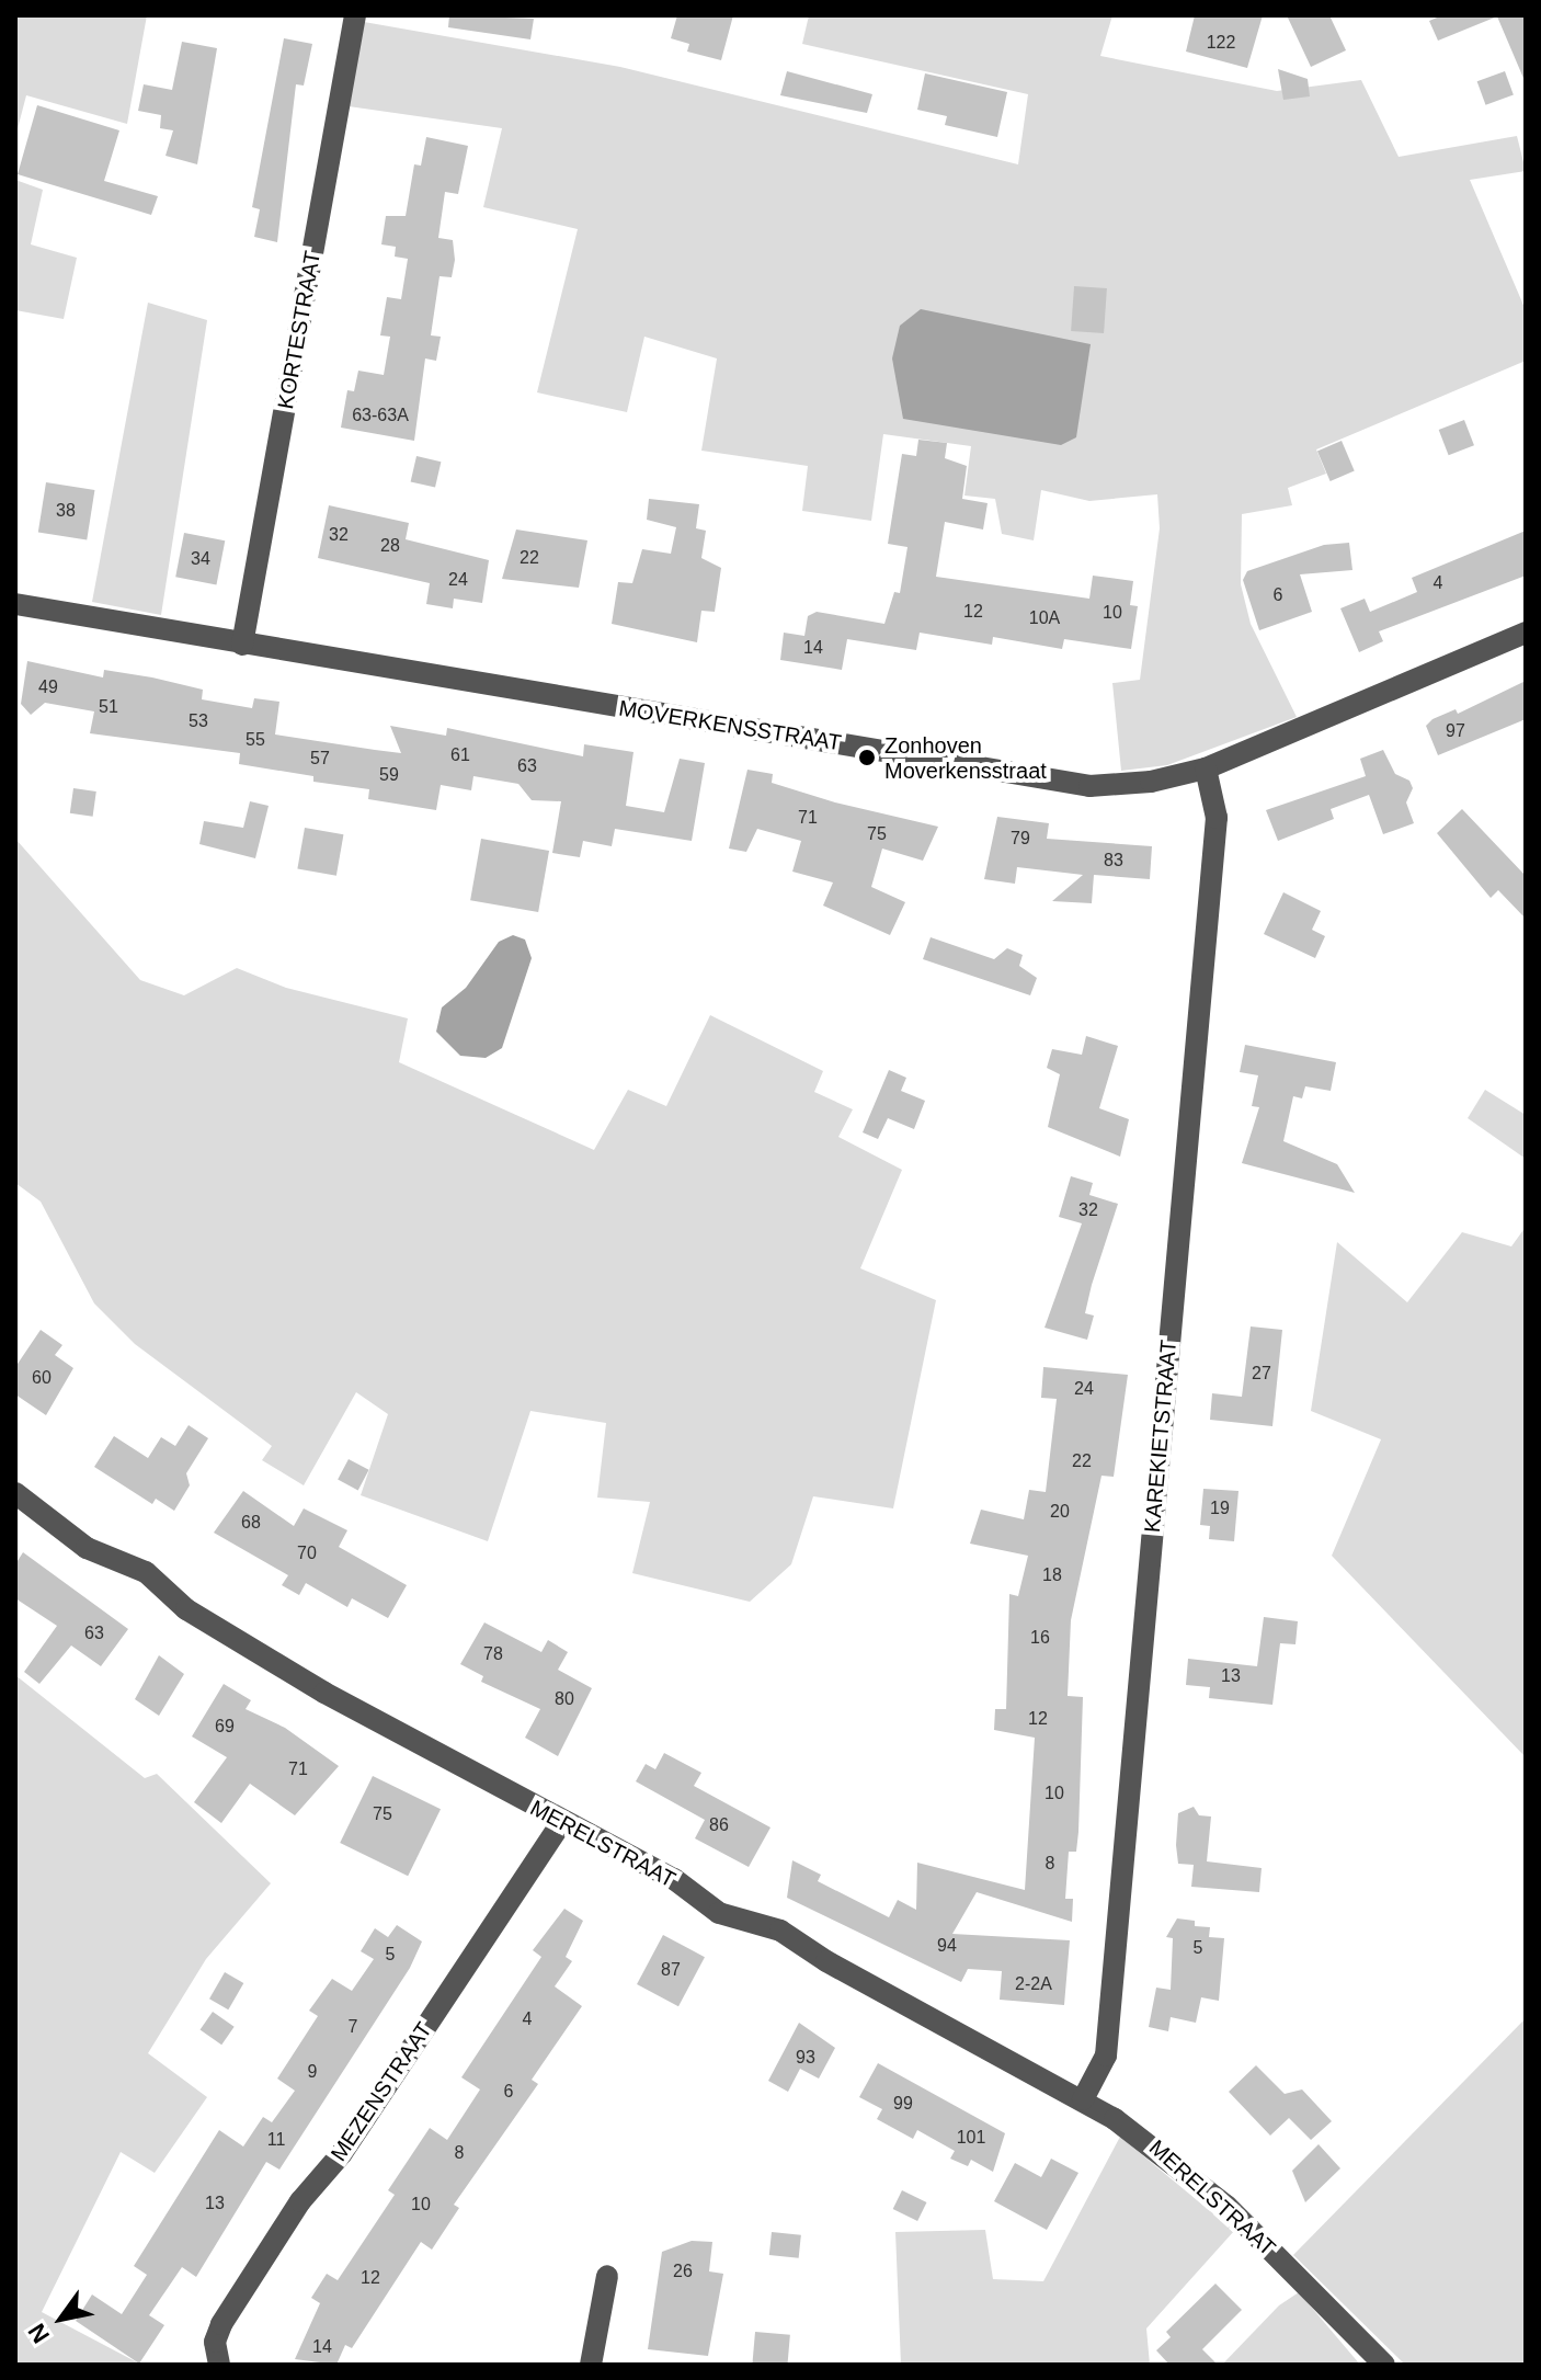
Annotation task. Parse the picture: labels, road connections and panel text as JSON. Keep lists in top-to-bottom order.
{
  "streets": {
    "street": [
      "KORTESTRAAT",
      "MOVERKENSSTRAAT",
      "KAREKIETSTRAAT",
      "MERELSTRAAT",
      "MEZENSTRAAT"
    ]
  },
  "crossings": [
    ["KORTESTRAAT", "MOVERKENSSTRAAT"],
    ["MOVERKENSSTRAAT", "KAREKIETSTRAAT"],
    ["KAREKIETSTRAAT", "MERELSTRAAT"],
    ["MERELSTRAAT", "MEZENSTRAAT"]
  ],
  "places": ["Zonhoven Moverkensstraat"],
  "house_numbers": [
    "122",
    "63-63A",
    "38",
    "32",
    "28",
    "22",
    "34",
    "24",
    "4",
    "6",
    "12",
    "10",
    "10A",
    "14",
    "49",
    "51",
    "53",
    "97",
    "55",
    "61",
    "57",
    "63",
    "59",
    "71",
    "75",
    "79",
    "83",
    "32",
    "27",
    "60",
    "24",
    "22",
    "19",
    "20",
    "68",
    "70",
    "18",
    "63",
    "16",
    "78",
    "13",
    "80",
    "12",
    "69",
    "71",
    "10",
    "75",
    "86",
    "8",
    "94",
    "5",
    "5",
    "87",
    "2-2A",
    "4",
    "7",
    "93",
    "9",
    "6",
    "99",
    "101",
    "11",
    "8",
    "13",
    "10",
    "26",
    "12",
    "14"
  ],
  "north": "bottom left"
}
